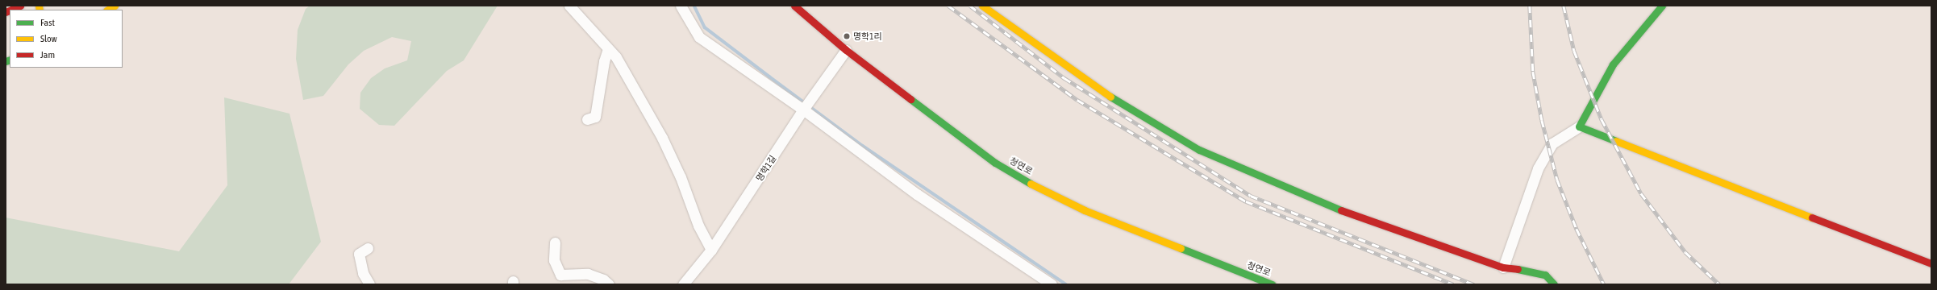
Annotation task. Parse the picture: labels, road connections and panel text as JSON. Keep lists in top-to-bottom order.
{
  "streets": {
    "main road": ["청연로"],
    "street": ["명학1길"]
  },
  "crossings": [
    ["청연로", "명학1길"]
  ],
  "places": ["명학1리"],
  "legend": ["Fast", "Slow", "Jam"]
}
